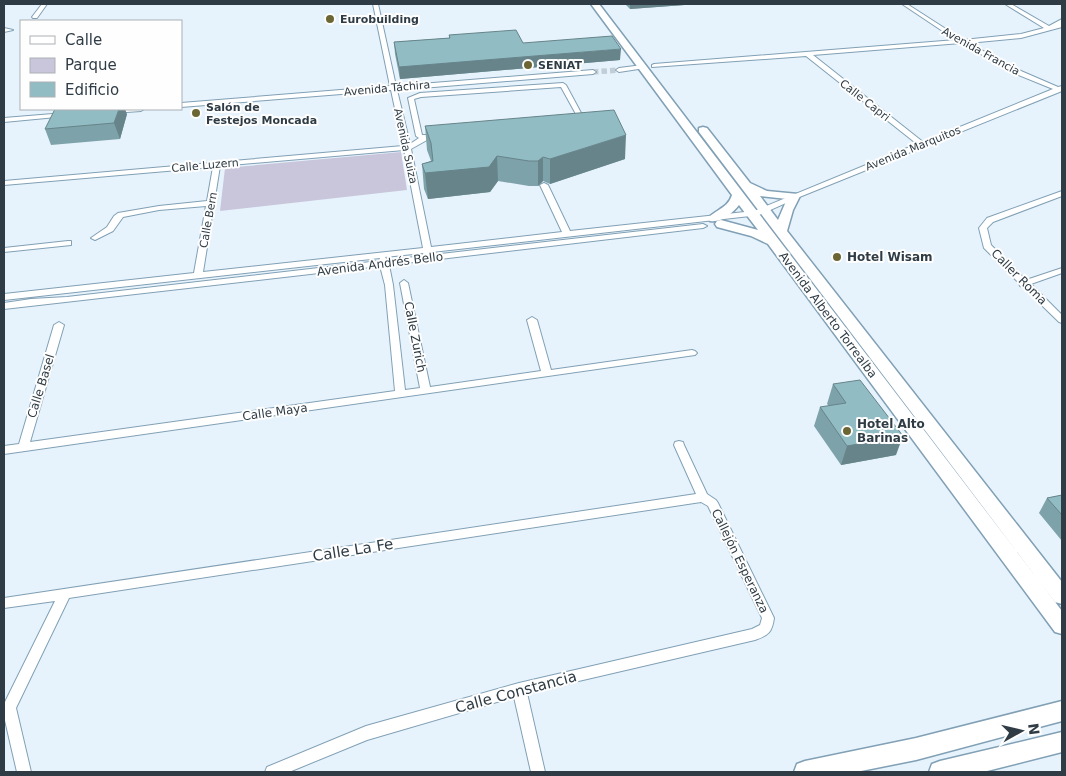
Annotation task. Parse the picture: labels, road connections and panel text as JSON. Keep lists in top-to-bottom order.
{
  "streets": {
    "main road": ["Avenida Alberto Torrealba"],
    "street": [
      "Avenida Francia",
      "Avenida Táchira",
      "Calle Capri",
      "Avenida Suiza",
      "Avenida Marquitos",
      "Calle Luzern",
      "Calle Bern",
      "Avenida Andrés Bello",
      "Caller Roma",
      "Calle Zurich",
      "Calle Basel",
      "Calle Maya",
      "Calle La Fe",
      "Callejón Esperanza",
      "Calle Constancia"
    ]
  },
  "crossings": [
    ["Avenida Francia", "Avenida Marquitos"],
    ["Avenida Táchira", "Avenida Suiza"],
    ["Calle Capri", "Avenida Marquitos"],
    ["Avenida Suiza", "Calle Luzern"],
    ["Avenida Suiza", "Avenida Andrés Bello"],
    ["Avenida Marquitos", "Avenida Andrés Bello"],
    ["Avenida Marquitos", "Avenida Alberto Torrealba"],
    ["Calle Luzern", "Calle Bern"],
    ["Calle Bern", "Avenida Andrés Bello"],
    ["Avenida Andrés Bello", "Avenida Alberto Torrealba"],
    ["Avenida Andrés Bello", "Calle Zurich"],
    ["Calle Zurich", "Calle Maya"],
    ["Calle Basel", "Calle Maya"],
    ["Calle La Fe", "Callejón Esperanza"],
    ["Callejón Esperanza", "Calle Constancia"]
  ],
  "places": [
    "Eurobuilding",
    "SENIAT",
    "Salón de Festejos Moncada",
    "Hotel Wisam",
    "Hotel Alto Barinas"
  ],
  "legend": ["Calle", "Parque", "Edificio"],
  "north": "right"
}
